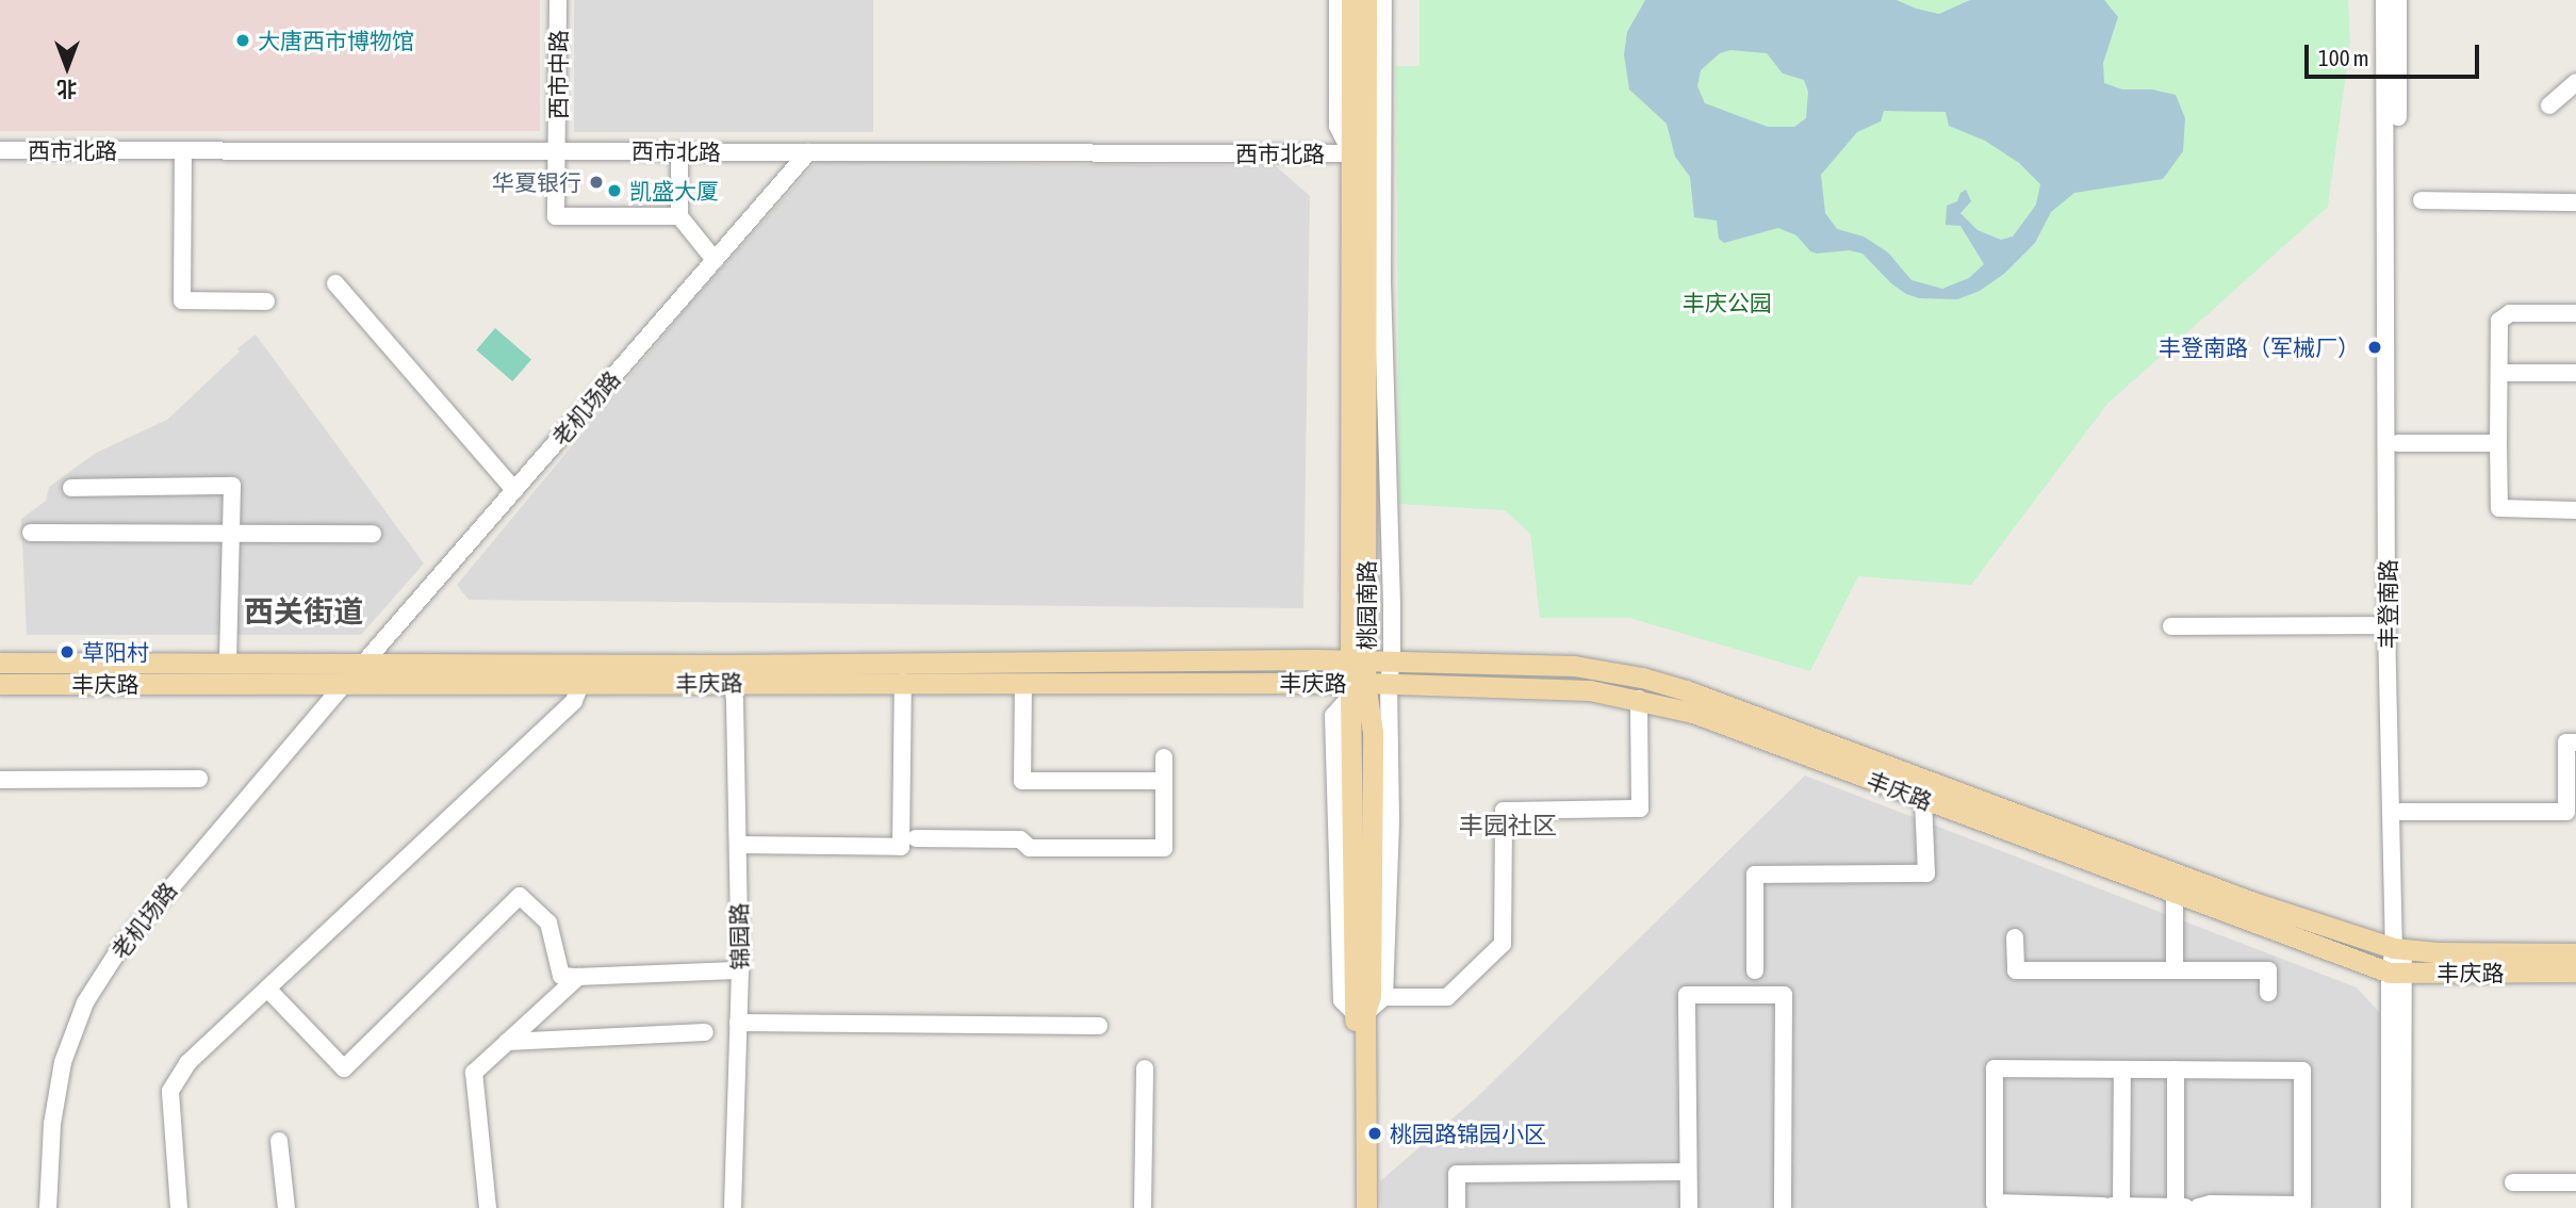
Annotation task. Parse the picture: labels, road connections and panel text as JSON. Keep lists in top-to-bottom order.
{
  "streets": {
    "main road": ["桃园南路", "丰庆路"],
    "street": [
      "西市中路",
      "西市北路",
      "老机场路",
      "丰登南路",
      "锦园路"
    ]
  },
  "crossings": [
    ["西市中路", "西市北路"],
    ["西市北路", "老机场路"],
    ["西市北路", "桃园南路"],
    ["老机场路", "丰庆路"],
    ["丰登南路", "丰庆路"],
    ["桃园南路", "丰庆路"],
    ["丰庆路", "锦园路"]
  ],
  "districts": ["西关街道", "丰园社区"],
  "parks": ["丰庆公园"],
  "places": [
    "大唐西市博物馆",
    "华夏银行",
    "凯盛大厦",
    "丰登南路（军械厂）",
    "草阳村",
    "桃园路锦园小区"
  ],
  "scale_bar": "100 m",
  "north": "bottom"
}
